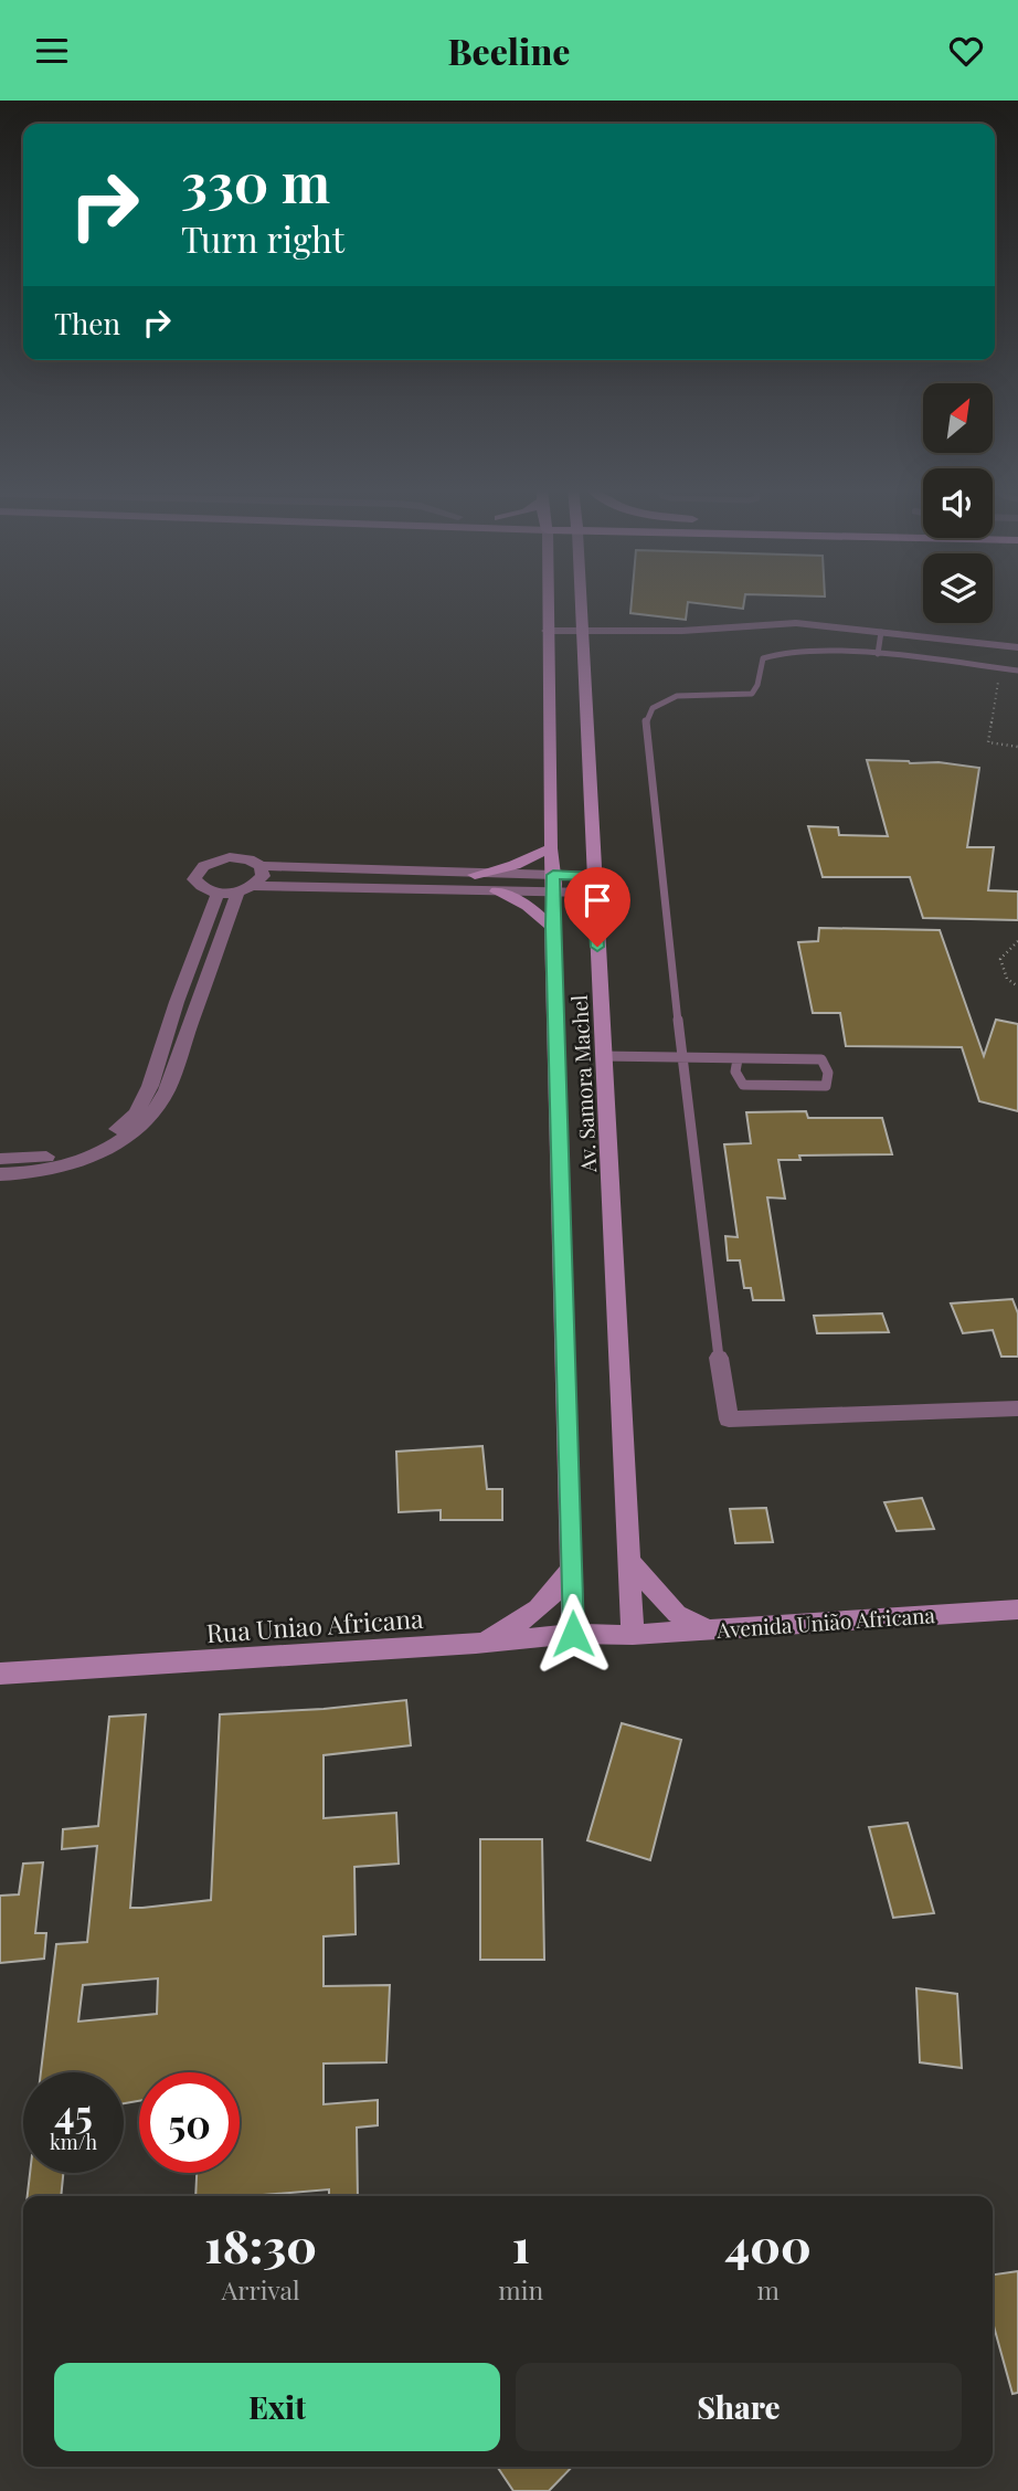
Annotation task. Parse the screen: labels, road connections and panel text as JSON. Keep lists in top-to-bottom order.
{
  "streets": {
    "main road": ["Av. Samora Machel", "Avenida União Africana", "Rua Uniao Africana"]
  },
  "crossings": [
    ["Av. Samora Machel", "Avenida União Africana"],
    ["Av. Samora Machel", "Rua Uniao Africana"],
    ["Avenida União Africana", "Rua Uniao Africana"]
  ],
  "north": "top right",
  "page": {
    "header": "Beeline",
    "turn": ["330 m", "Turn right"],
    "then": "Then",
    "speed": "45 km/h",
    "limit": "50",
    "eta": [
      "18:30",
      "Arrival",
      "1",
      "min",
      "400",
      "m"
    ],
    "buttons": ["Exit", "Share"]
  }
}
